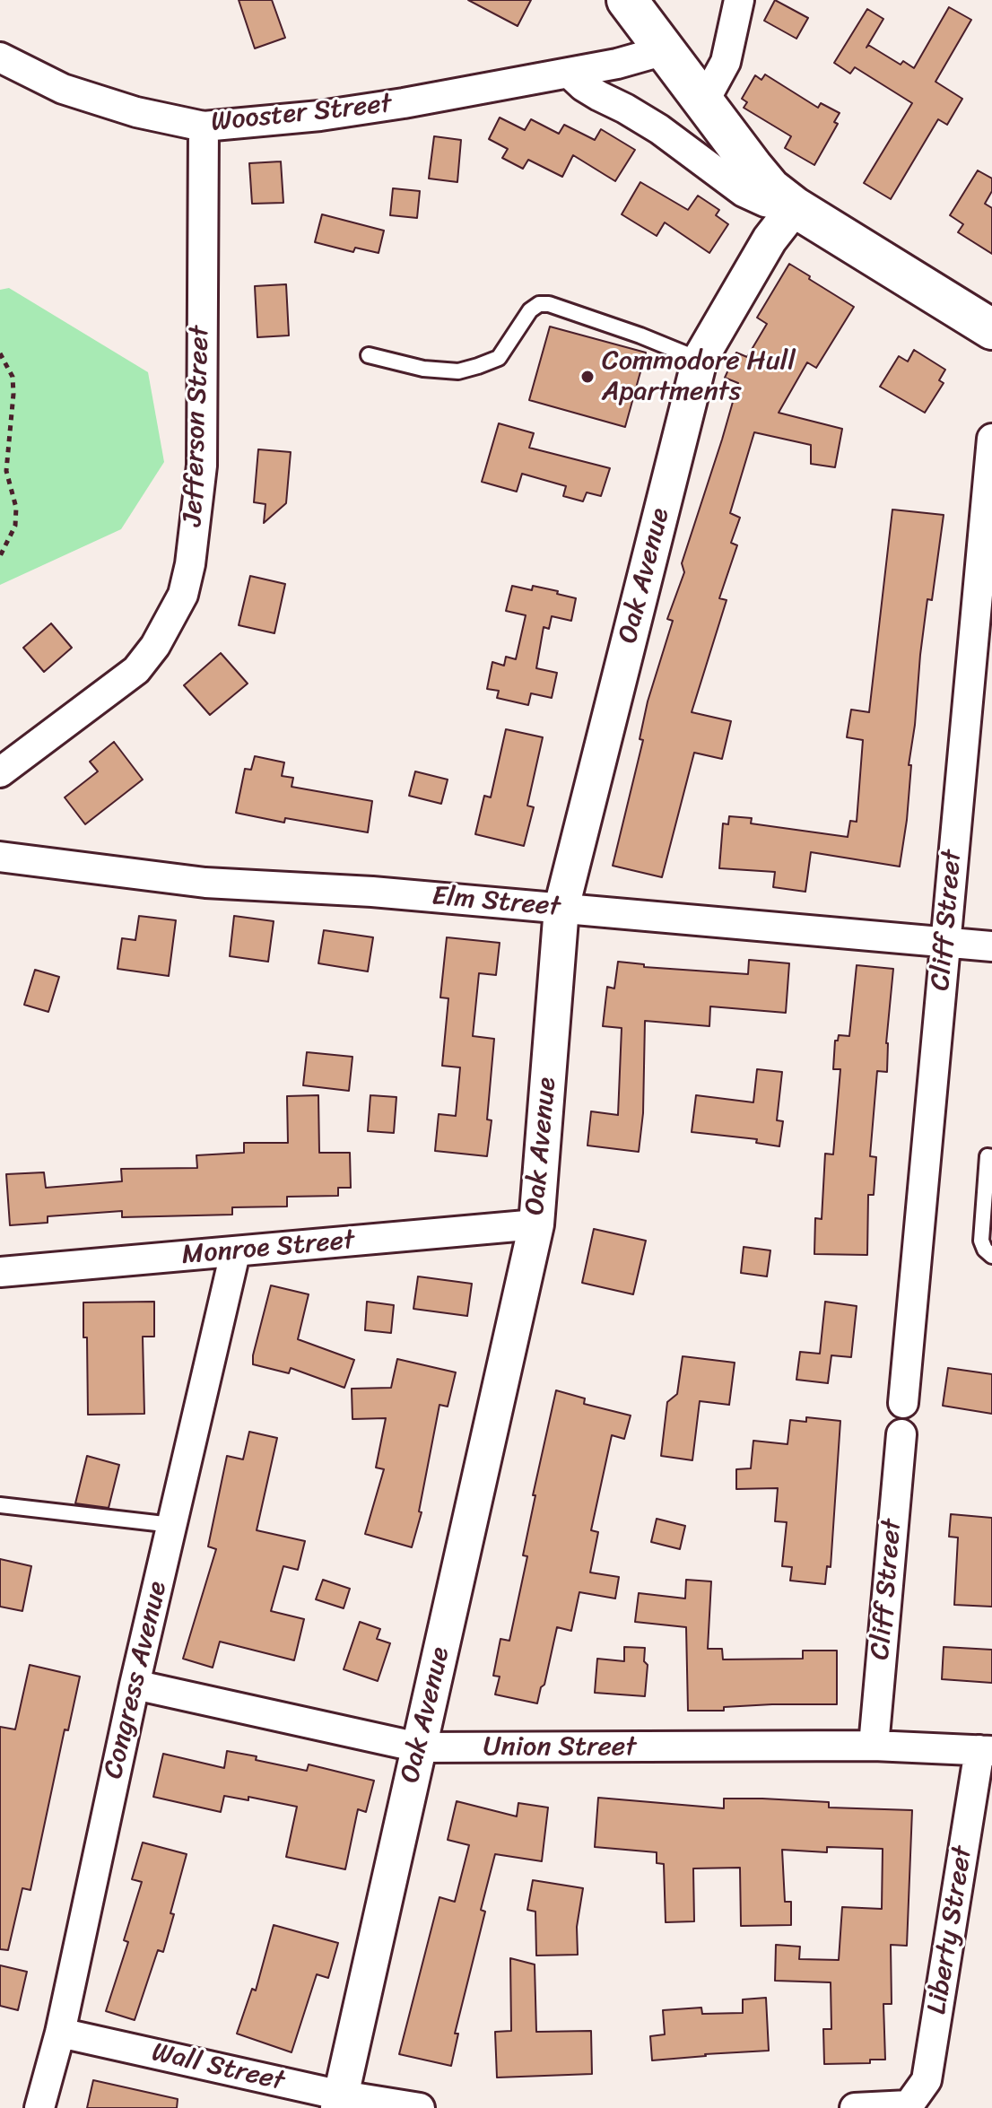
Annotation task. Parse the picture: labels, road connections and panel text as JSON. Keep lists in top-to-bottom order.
{
  "streets": {
    "street": [
      "Wooster Street",
      "Jefferson Street",
      "Oak Avenue",
      "Elm Street",
      "Cliff Street",
      "Monroe Street",
      "Congress Avenue",
      "Union Street",
      "Liberty Street",
      "Wall Street"
    ]
  },
  "crossings": [
    ["Wooster Street", "Jefferson Street"],
    ["Oak Avenue", "Elm Street"],
    ["Oak Avenue", "Monroe Street"],
    ["Oak Avenue", "Union Street"],
    ["Oak Avenue", "Wall Street"],
    ["Elm Street", "Cliff Street"],
    ["Cliff Street", "Union Street"],
    ["Monroe Street", "Congress Avenue"],
    ["Congress Avenue", "Union Street"],
    ["Congress Avenue", "Wall Street"],
    ["Union Street", "Liberty Street"]
  ],
  "places": ["Commodore Hull Apartments"]
}
